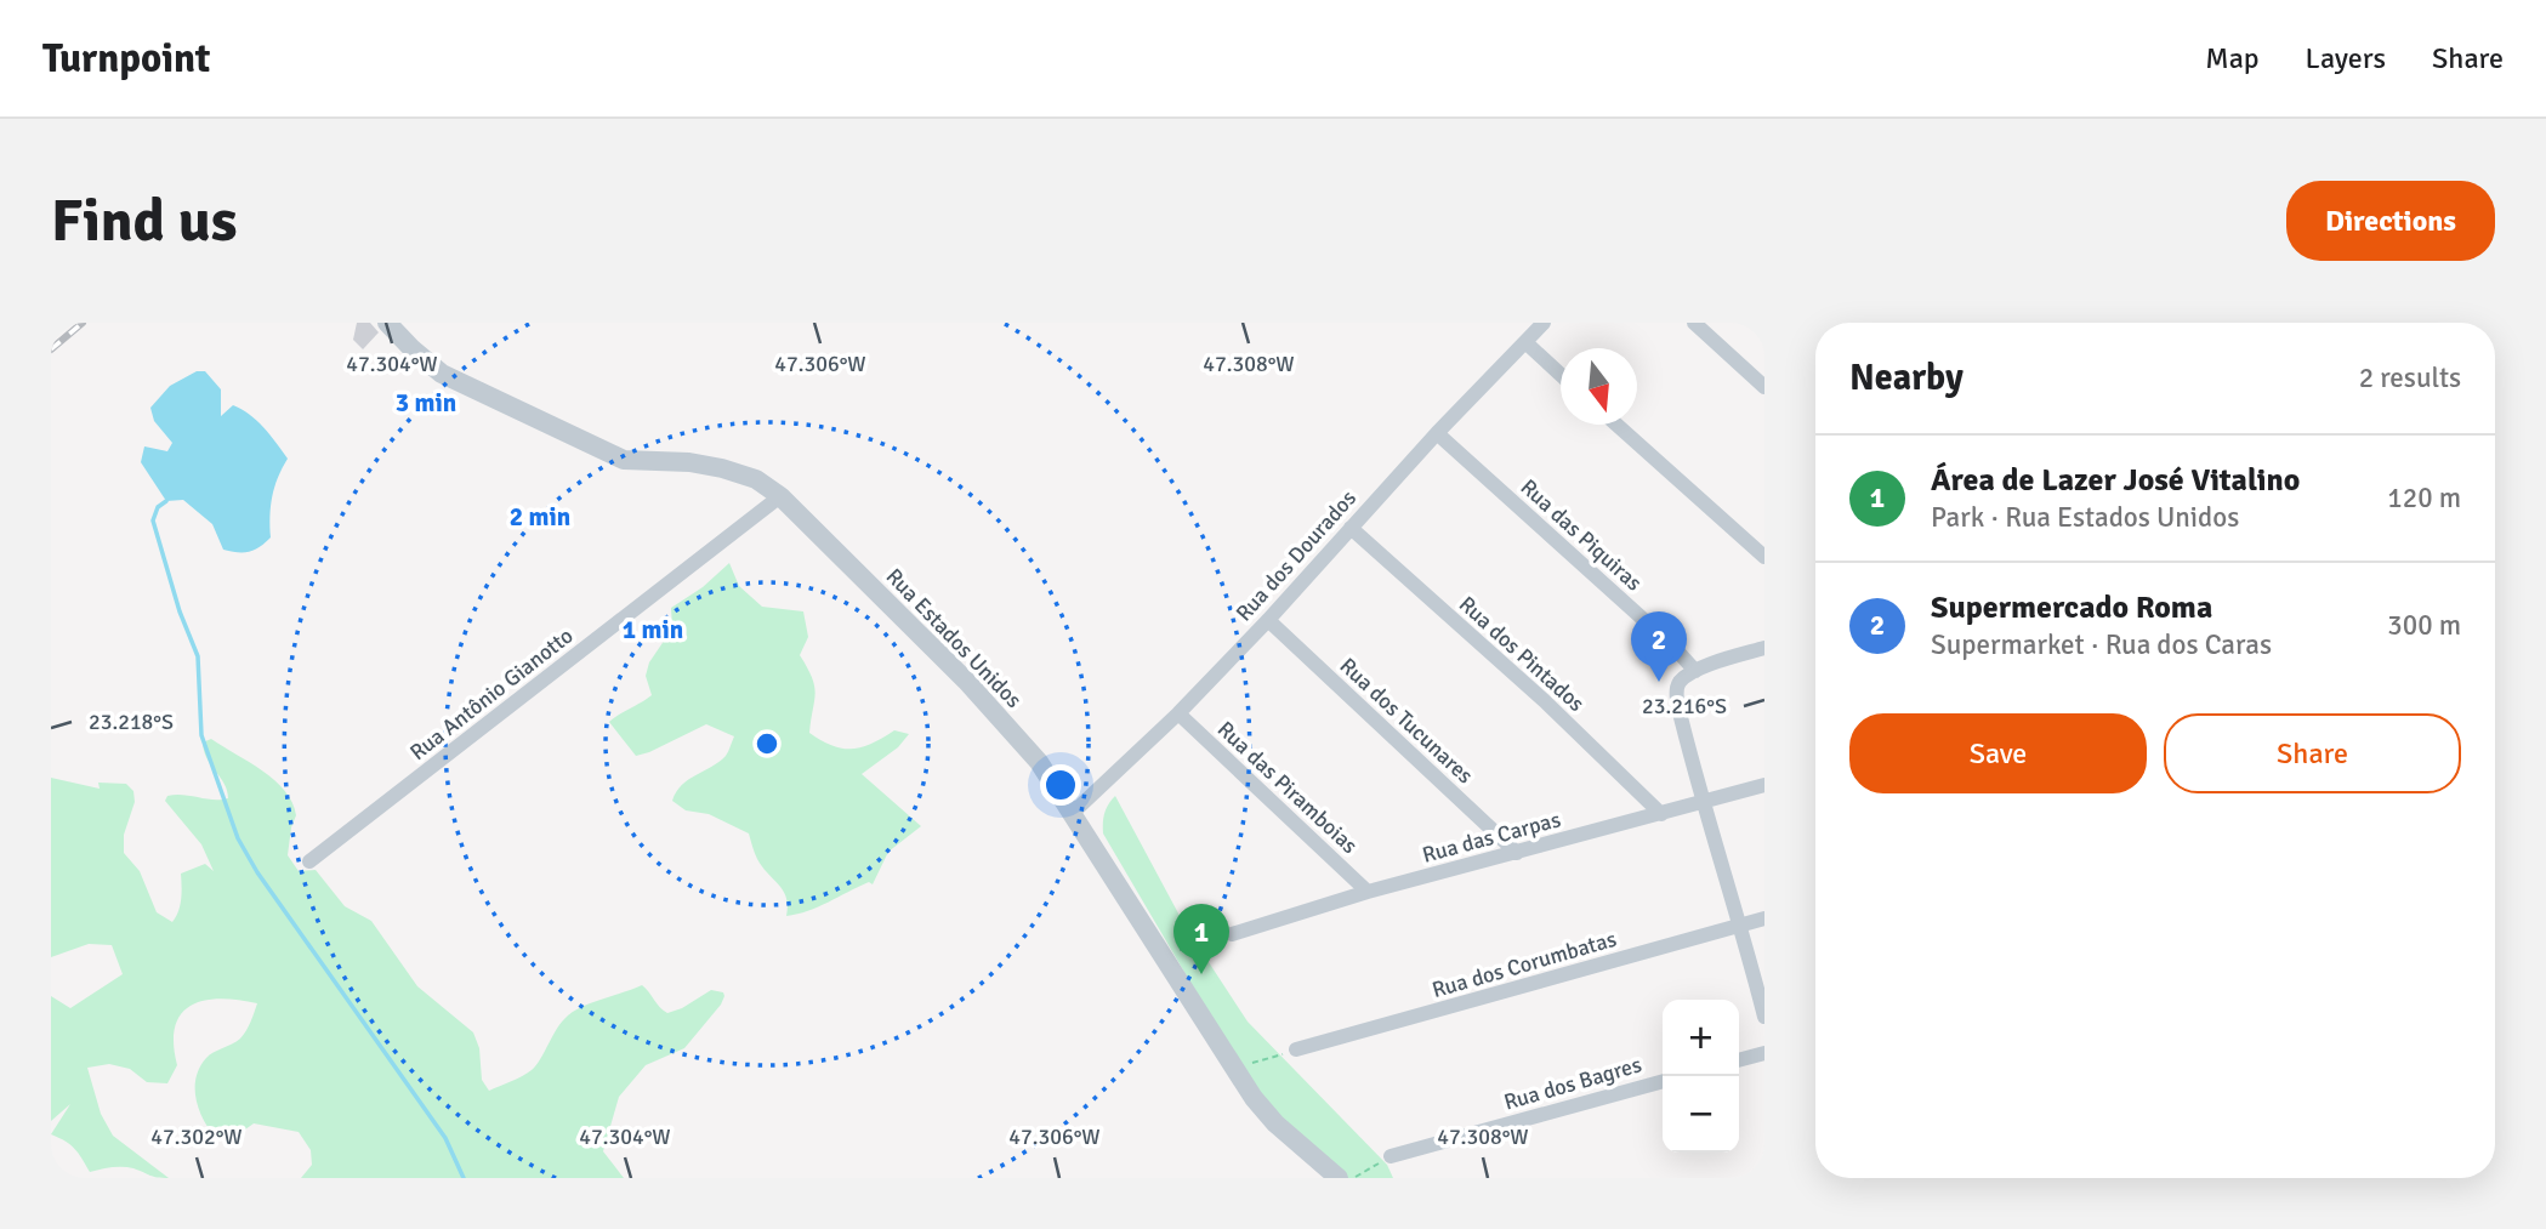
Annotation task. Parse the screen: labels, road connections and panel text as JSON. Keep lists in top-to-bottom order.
{
  "streets": {
    "street": [
      "Rua das Piquiras",
      "Rua dos Dourados",
      "Rua Estados Unidos",
      "Rua dos Pintados",
      "Rua Antônio Gianotto",
      "Rua dos Tucunares",
      "Rua das Piramboias",
      "Rua das Carpas",
      "Rua dos Corumbatas",
      "Rua dos Bagres"
    ]
  },
  "crossings": [
    ["Rua das Piquiras", "Rua dos Dourados"],
    ["Rua dos Dourados", "Rua Estados Unidos"],
    ["Rua dos Dourados", "Rua dos Pintados"],
    ["Rua dos Dourados", "Rua dos Tucunares"],
    ["Rua dos Dourados", "Rua das Piramboias"],
    ["Rua Estados Unidos", "Rua Antônio Gianotto"],
    ["Rua dos Pintados", "Rua das Carpas"],
    ["Rua dos Tucunares", "Rua das Carpas"],
    ["Rua das Piramboias", "Rua das Carpas"]
  ],
  "north": "bottom",
  "page": {
    "header": "Turnpoint",
    "nav": ["Map", "Layers", "Share"],
    "buttons": [
      "Directions",
      ["Save", "Share"]
    ],
    "title": "Find us",
    "heading": ["Nearby", "2 results"],
    "list": [
      {
        "mark": "1",
        "name": "Área de Lazer José Vitalino",
        "note": "Park · Rua Estados Unidos",
        "value": "120 m"
      },
      {
        "mark": "2",
        "name": "Supermercado Roma",
        "note": "Supermarket · Rua dos Caras",
        "value": "300 m"
      }
    ],
    "pins": ["2", "1"],
    "map_buttons": ["+", "−"]
  },
  "coordinates": [
    "47.304°W",
    "47.306°W",
    "47.308°W",
    "23.216°S",
    "23.218°S",
    "47.302°W"
  ],
  "rings": ["3 min", "2 min", "1 min"]
}
